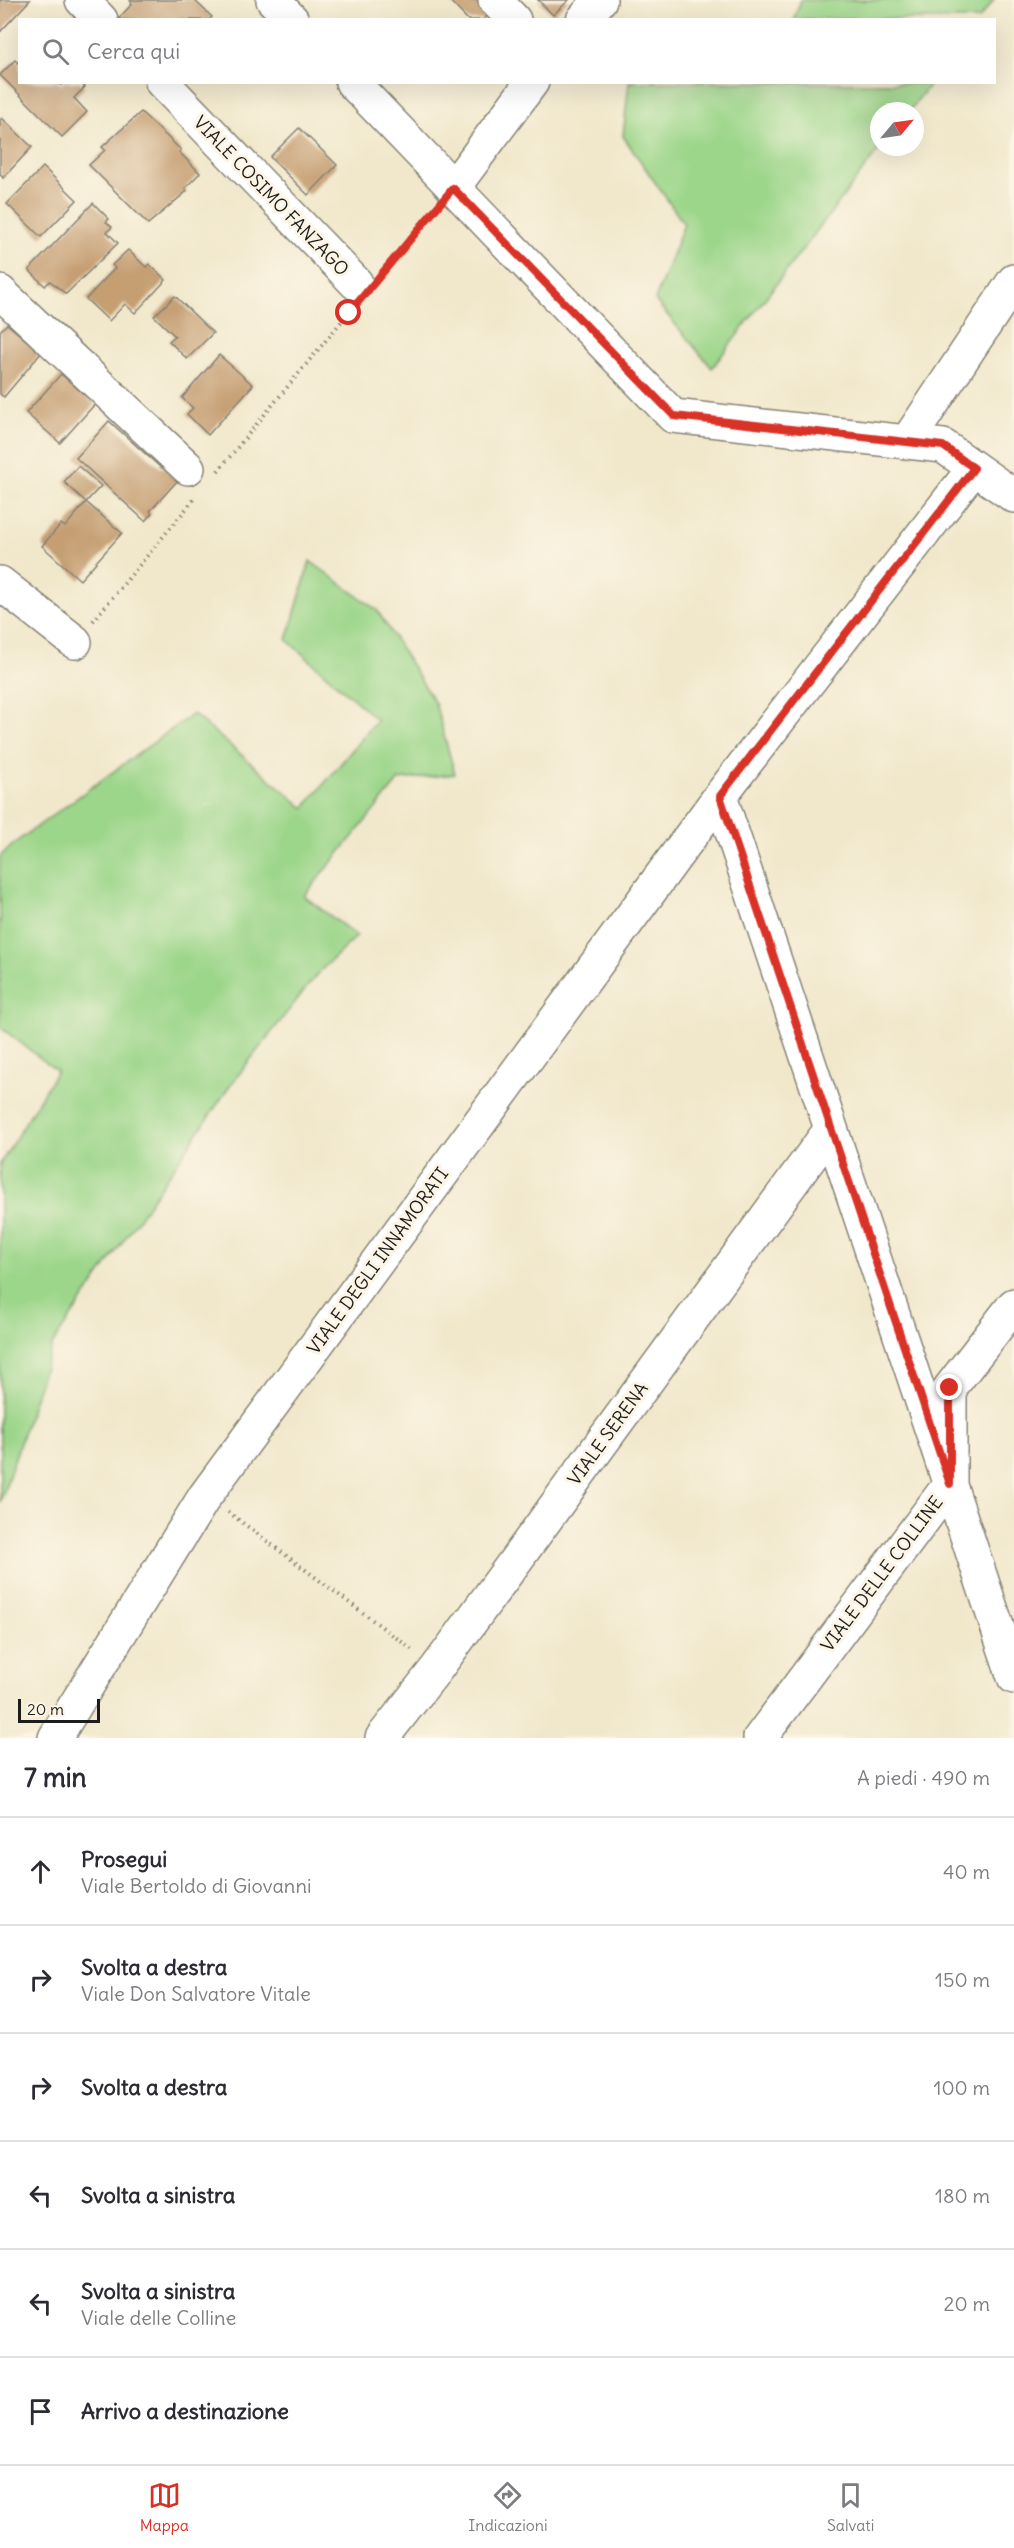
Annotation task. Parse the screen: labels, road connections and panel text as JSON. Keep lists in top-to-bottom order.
{
  "streets": {
    "street": [
      "VIALE COSIMO FANZAGO",
      "VIALE DEGLI INNAMORATI",
      "VIALE SERENA",
      "VIALE DELLE COLLINE"
    ]
  },
  "scale_bar": "20 m",
  "north": "top right",
  "page": {
    "search": "Cerca qui",
    "scale": "20 m",
    "heading": ["7 min", "A piedi · 490 m"],
    "list": [
      ["Prosegui", "Viale Bertoldo di Giovanni", "40 m"],
      ["Svolta a destra", "Viale Don Salvatore Vitale", "150 m"],
      ["Svolta a destra", "100 m"],
      ["Svolta a sinistra", "180 m"],
      ["Svolta a sinistra", "Viale delle Colline", "20 m"],
      "Arrivo a destinazione"
    ],
    "nav": ["Mappa", "Indicazioni", "Salvati"]
  }
}
